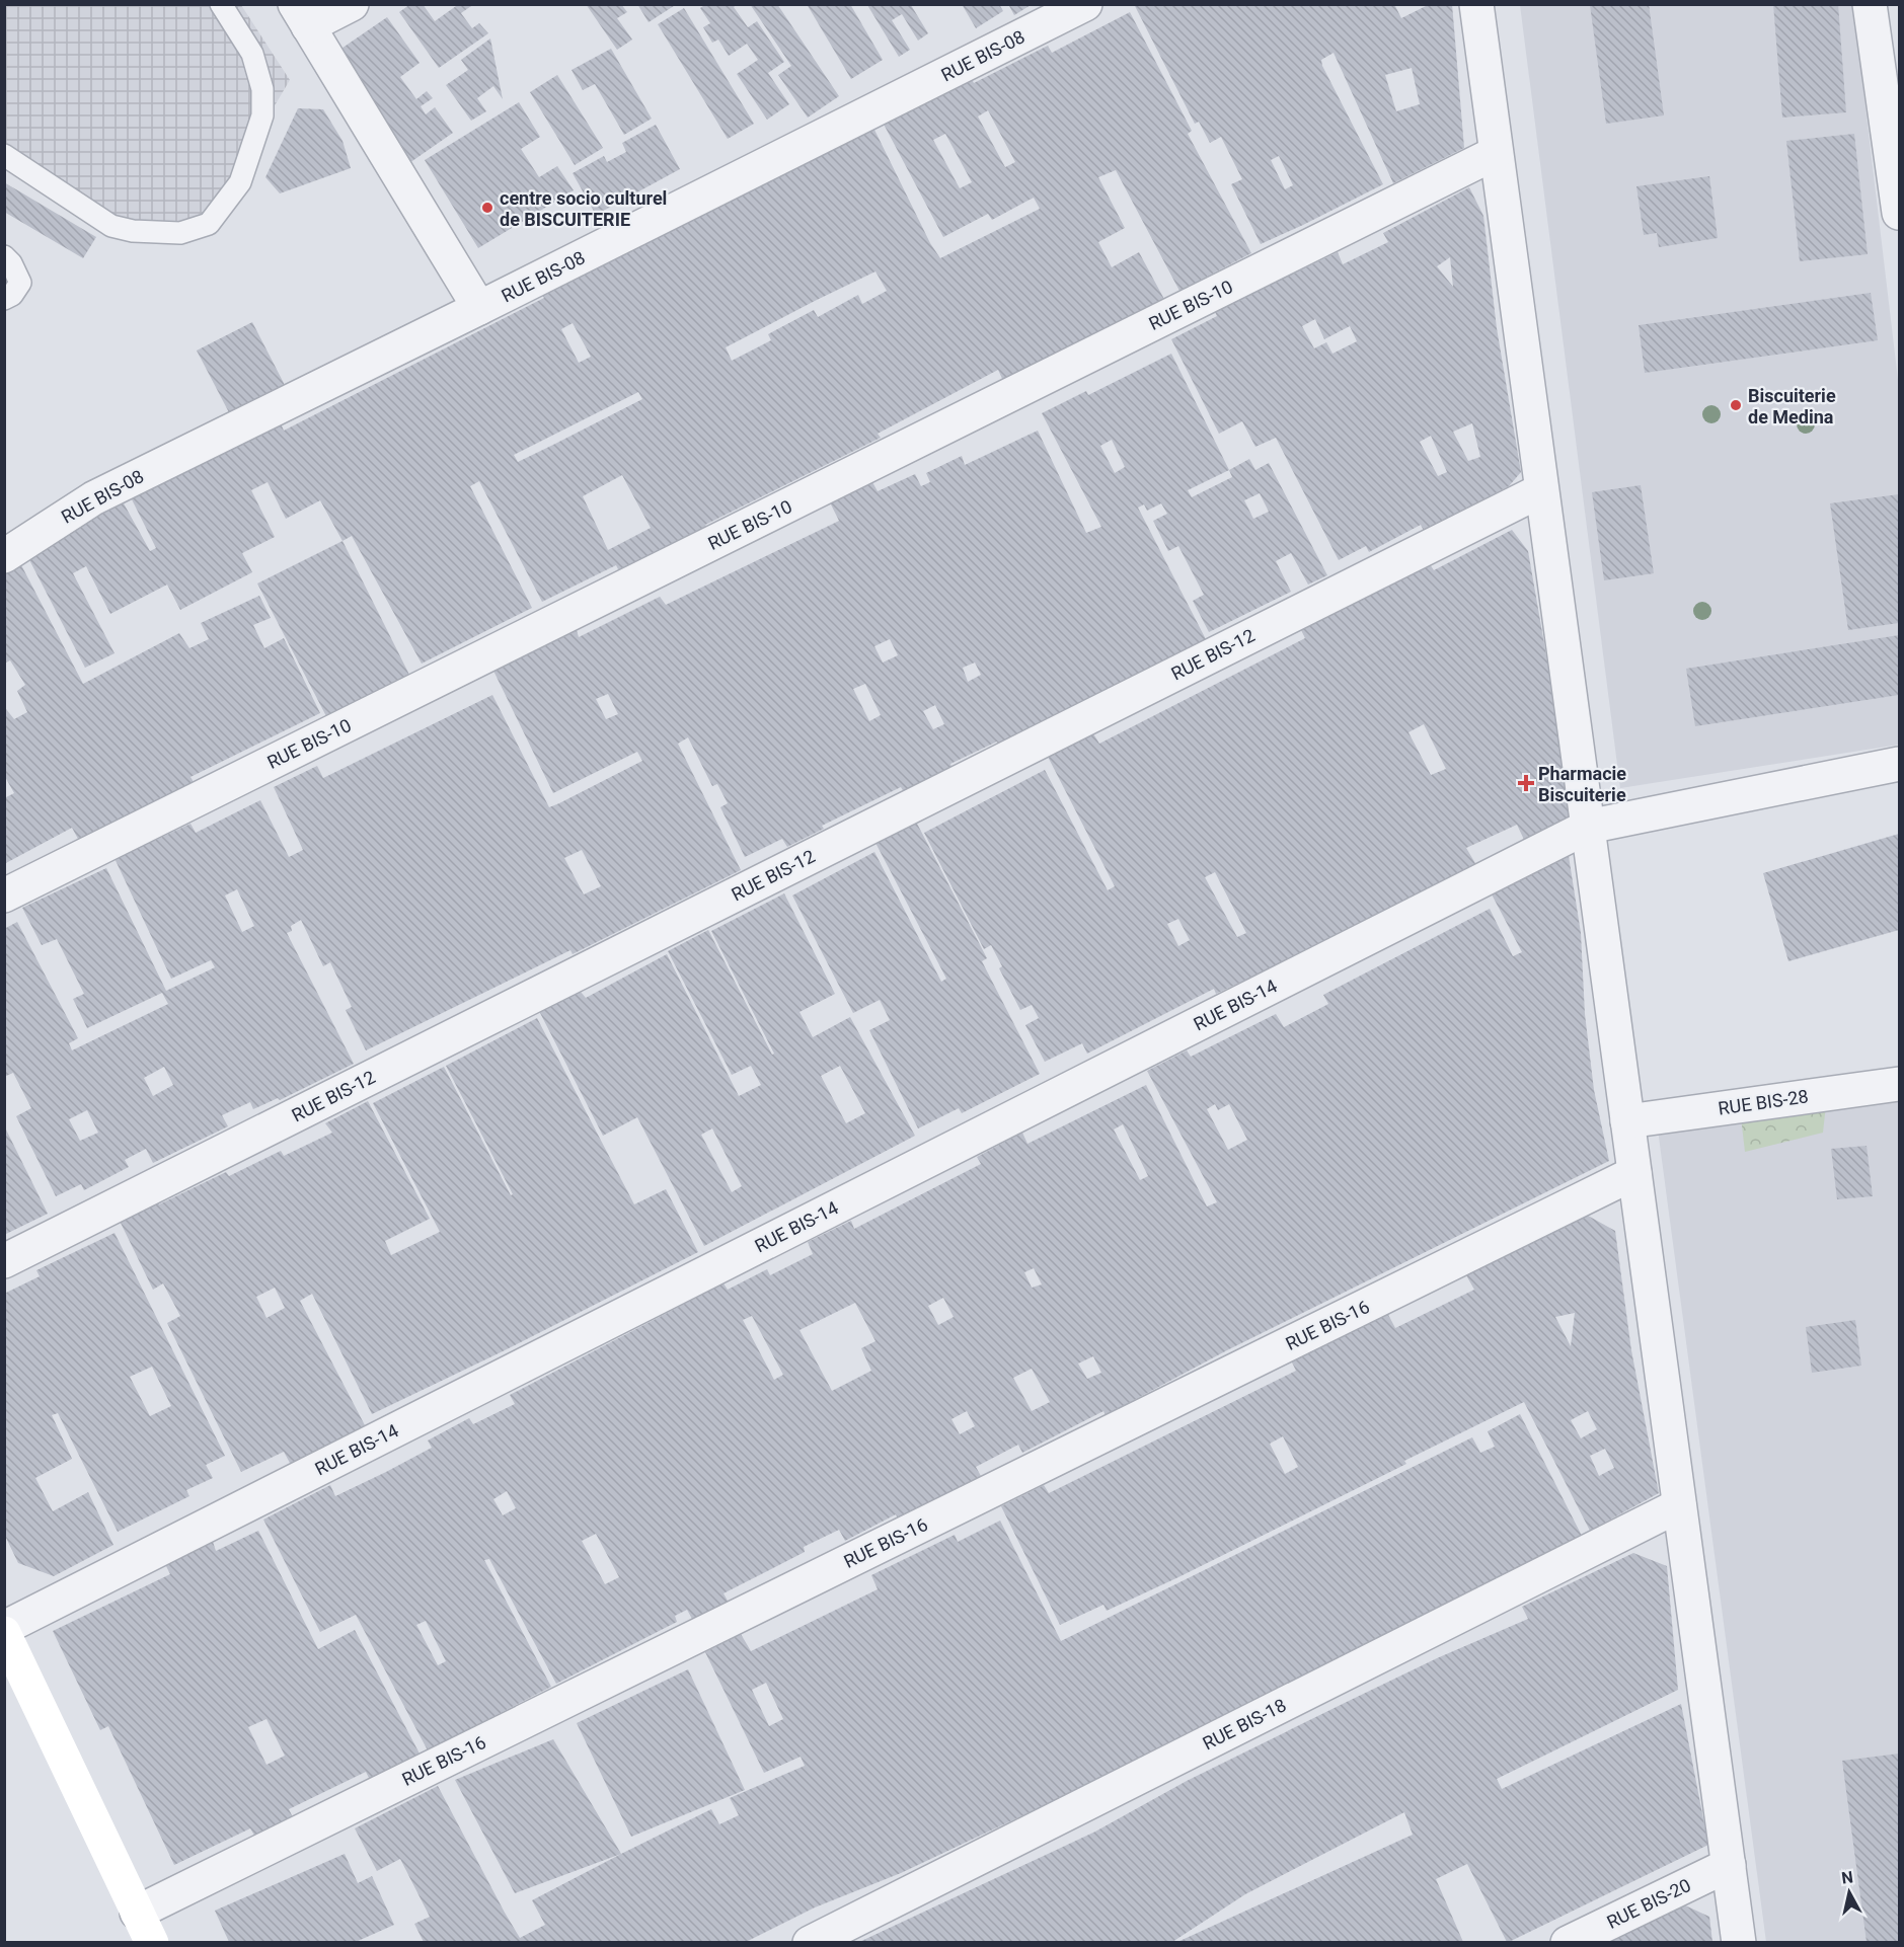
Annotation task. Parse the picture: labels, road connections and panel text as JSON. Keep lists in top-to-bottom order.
{
  "streets": {
    "street": [
      "RUE BIS-08",
      "RUE BIS-10",
      "RUE BIS-12",
      "RUE BIS-14",
      "RUE BIS-28",
      "RUE BIS-16",
      "RUE BIS-18",
      "RUE BIS-20"
    ]
  },
  "places": {
    "other": ["centre socio culturel de BISCUITERIE", "Biscuiterie de Medina"],
    "health": ["Pharmacie Biscuiterie"]
  },
  "north": "top"
}
